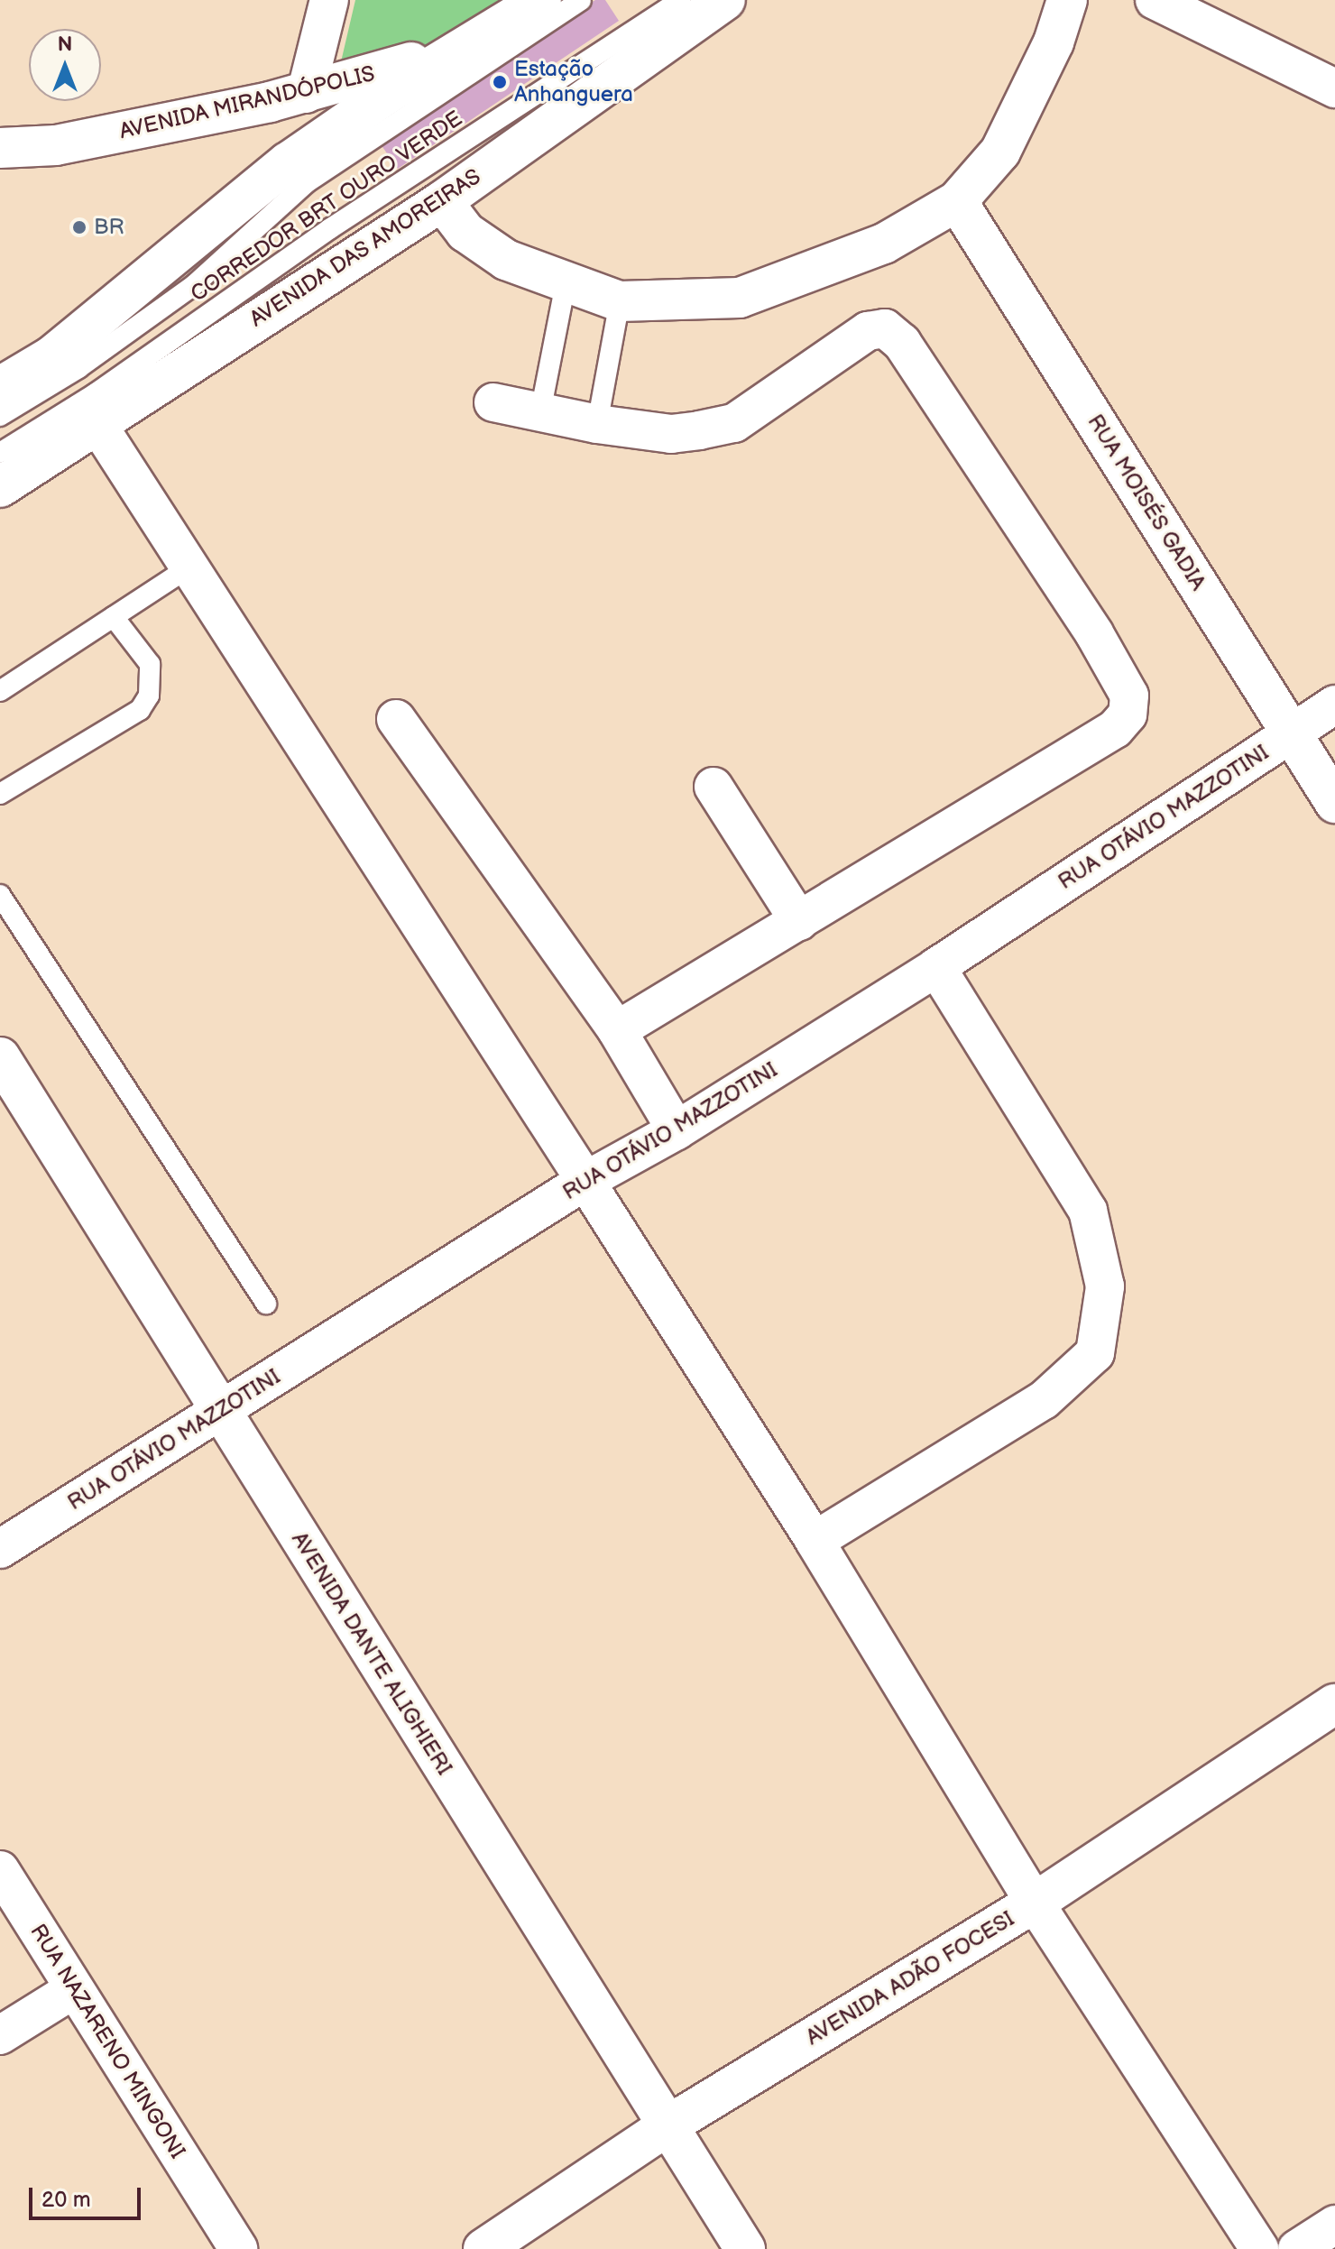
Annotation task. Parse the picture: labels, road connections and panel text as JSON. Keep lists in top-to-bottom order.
{
  "streets": {
    "street": [
      "AVENIDA MIRANDÓPOLIS",
      "AVENIDA DAS AMOREIRAS",
      "RUA MOISÉS GADIA",
      "RUA OTÁVIO MAZZOTINI",
      "AVENIDA DANTE ALIGHIERI",
      "AVENIDA ADÃO FOCESI",
      "RUA NAZARENO MINGONI"
    ],
    "lane": ["CORREDOR BRT OURO VERDE"]
  },
  "crossings": [
    ["RUA MOISÉS GADIA", "RUA OTÁVIO MAZZOTINI"],
    ["RUA OTÁVIO MAZZOTINI", "AVENIDA DANTE ALIGHIERI"],
    ["AVENIDA DANTE ALIGHIERI", "AVENIDA ADÃO FOCESI"]
  ],
  "places": ["Estação Anhanguera", "BR"],
  "scale_bar": "20 m",
  "north": "top"
}
